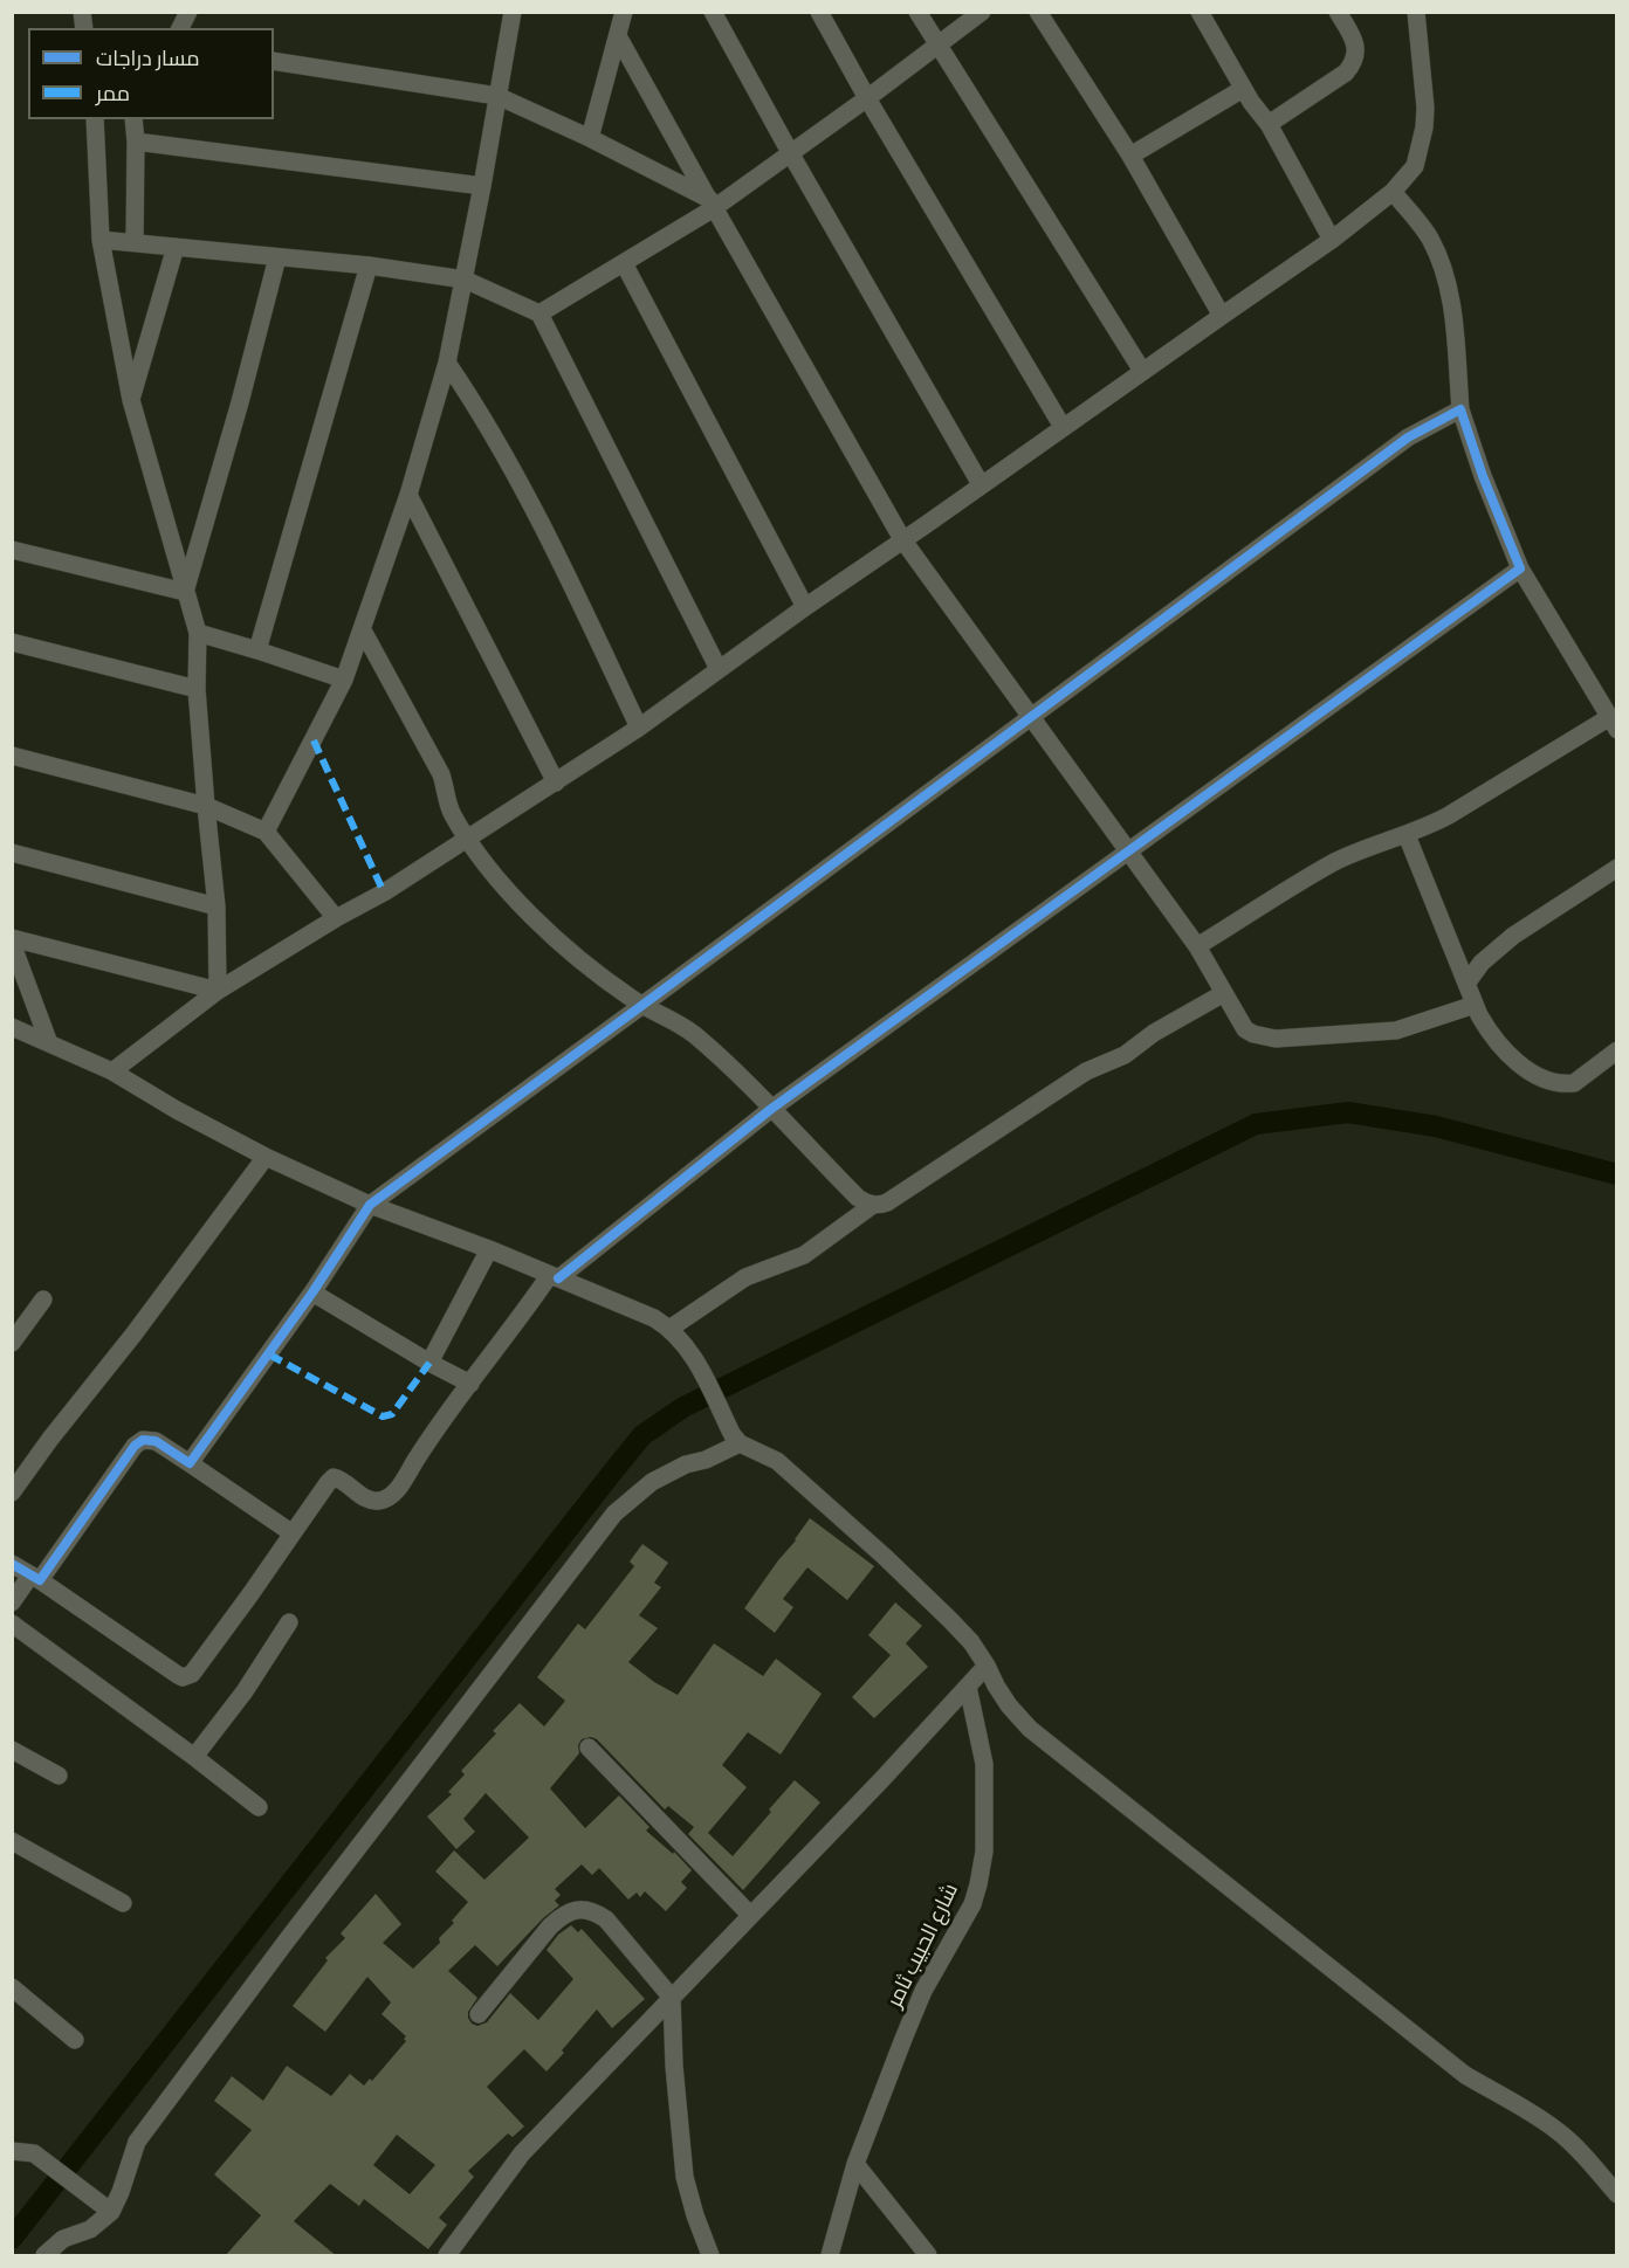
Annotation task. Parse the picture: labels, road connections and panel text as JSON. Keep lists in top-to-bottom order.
{
  "streets": {
    "street": ["شارع الحبيب ثامر"]
  },
  "legend": ["مسار دراجات", "ممر"]
}
